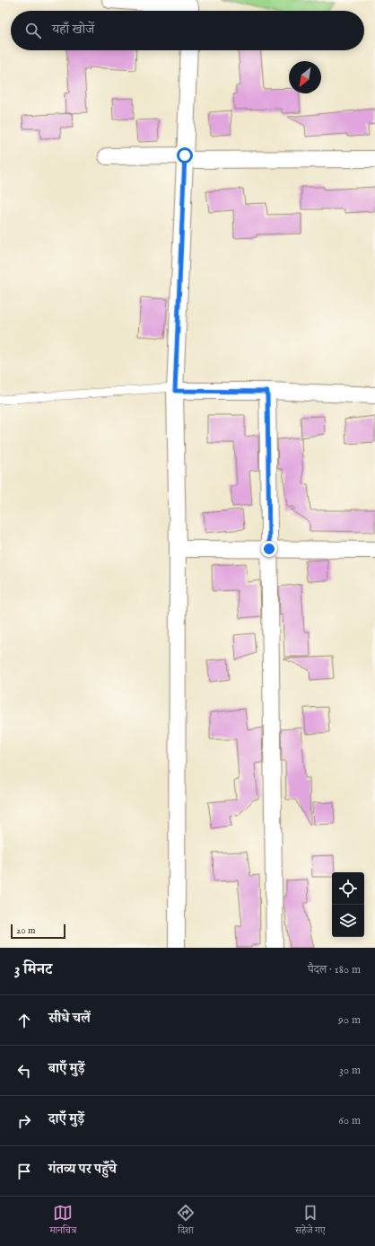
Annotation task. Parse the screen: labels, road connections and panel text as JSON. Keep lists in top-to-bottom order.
{
  "scale_bar": "20 m",
  "north": "bottom left",
  "page": {
    "search": "यहाँ खोजें",
    "scale": "20 m",
    "heading": ["3 मिनट", "पैदल · 180 m"],
    "list": [
      ["सीधे चलें", "90 m"],
      ["बाएँ मुड़ें", "30 m"],
      ["दाएँ मुड़ें", "60 m"],
      "गंतव्य पर पहुँचे"
    ],
    "nav": ["मानचित्र", "दिशा", "सहेजे गए"]
  }
}
